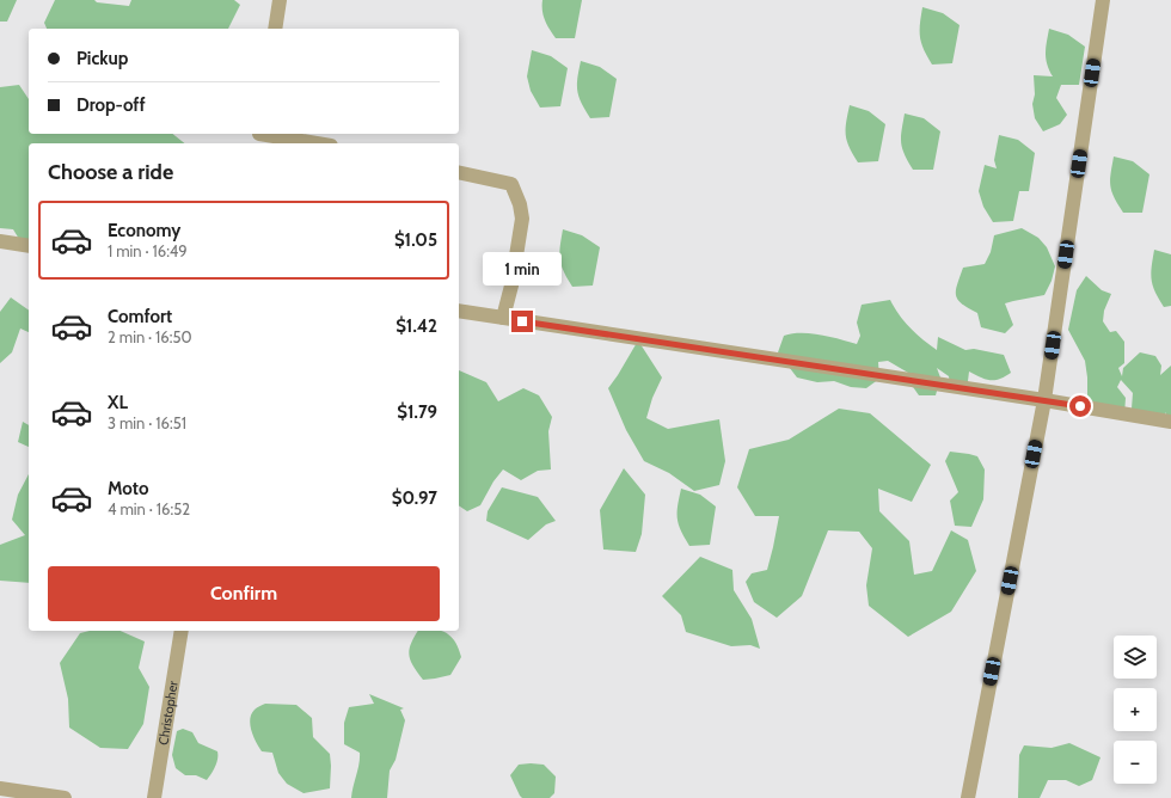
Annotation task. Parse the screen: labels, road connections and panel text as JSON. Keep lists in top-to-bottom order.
{
  "streets": {
    "street": ["Christopher"]
  },
  "page": {
    "banner": ["Pickup", "Drop-off"],
    "heading": "Choose a ride",
    "list": [
      {
        "name": "Economy",
        "note": "1 min · 16:49",
        "value": "$1.05"
      },
      {
        "name": "Comfort",
        "note": "2 min · 16:50",
        "value": "$1.42"
      },
      {
        "name": "XL",
        "note": "3 min · 16:51",
        "value": "$1.79"
      },
      {
        "name": "Moto",
        "note": "4 min · 16:52",
        "value": "$0.97"
      }
    ],
    "bubble": "1 min",
    "buttons": "Confirm",
    "map_buttons": ["+", "−"]
  }
}
